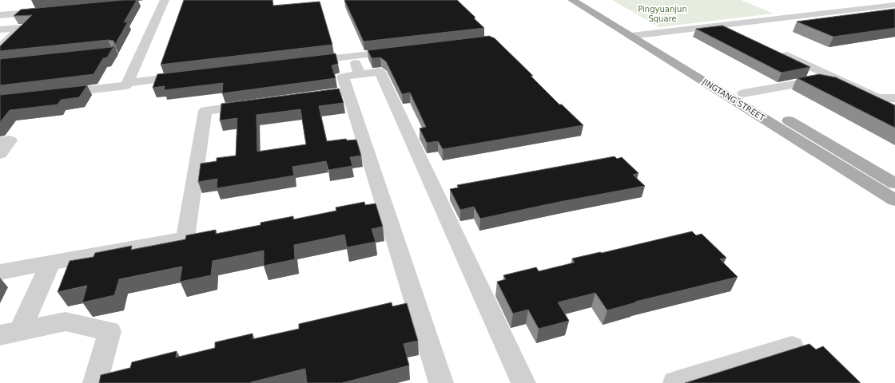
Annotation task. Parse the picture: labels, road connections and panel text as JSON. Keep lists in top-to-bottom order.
{
  "streets": {
    "main road": ["JINGTANG STREET"]
  },
  "parks": ["Pingyuanjun Square"]
}
